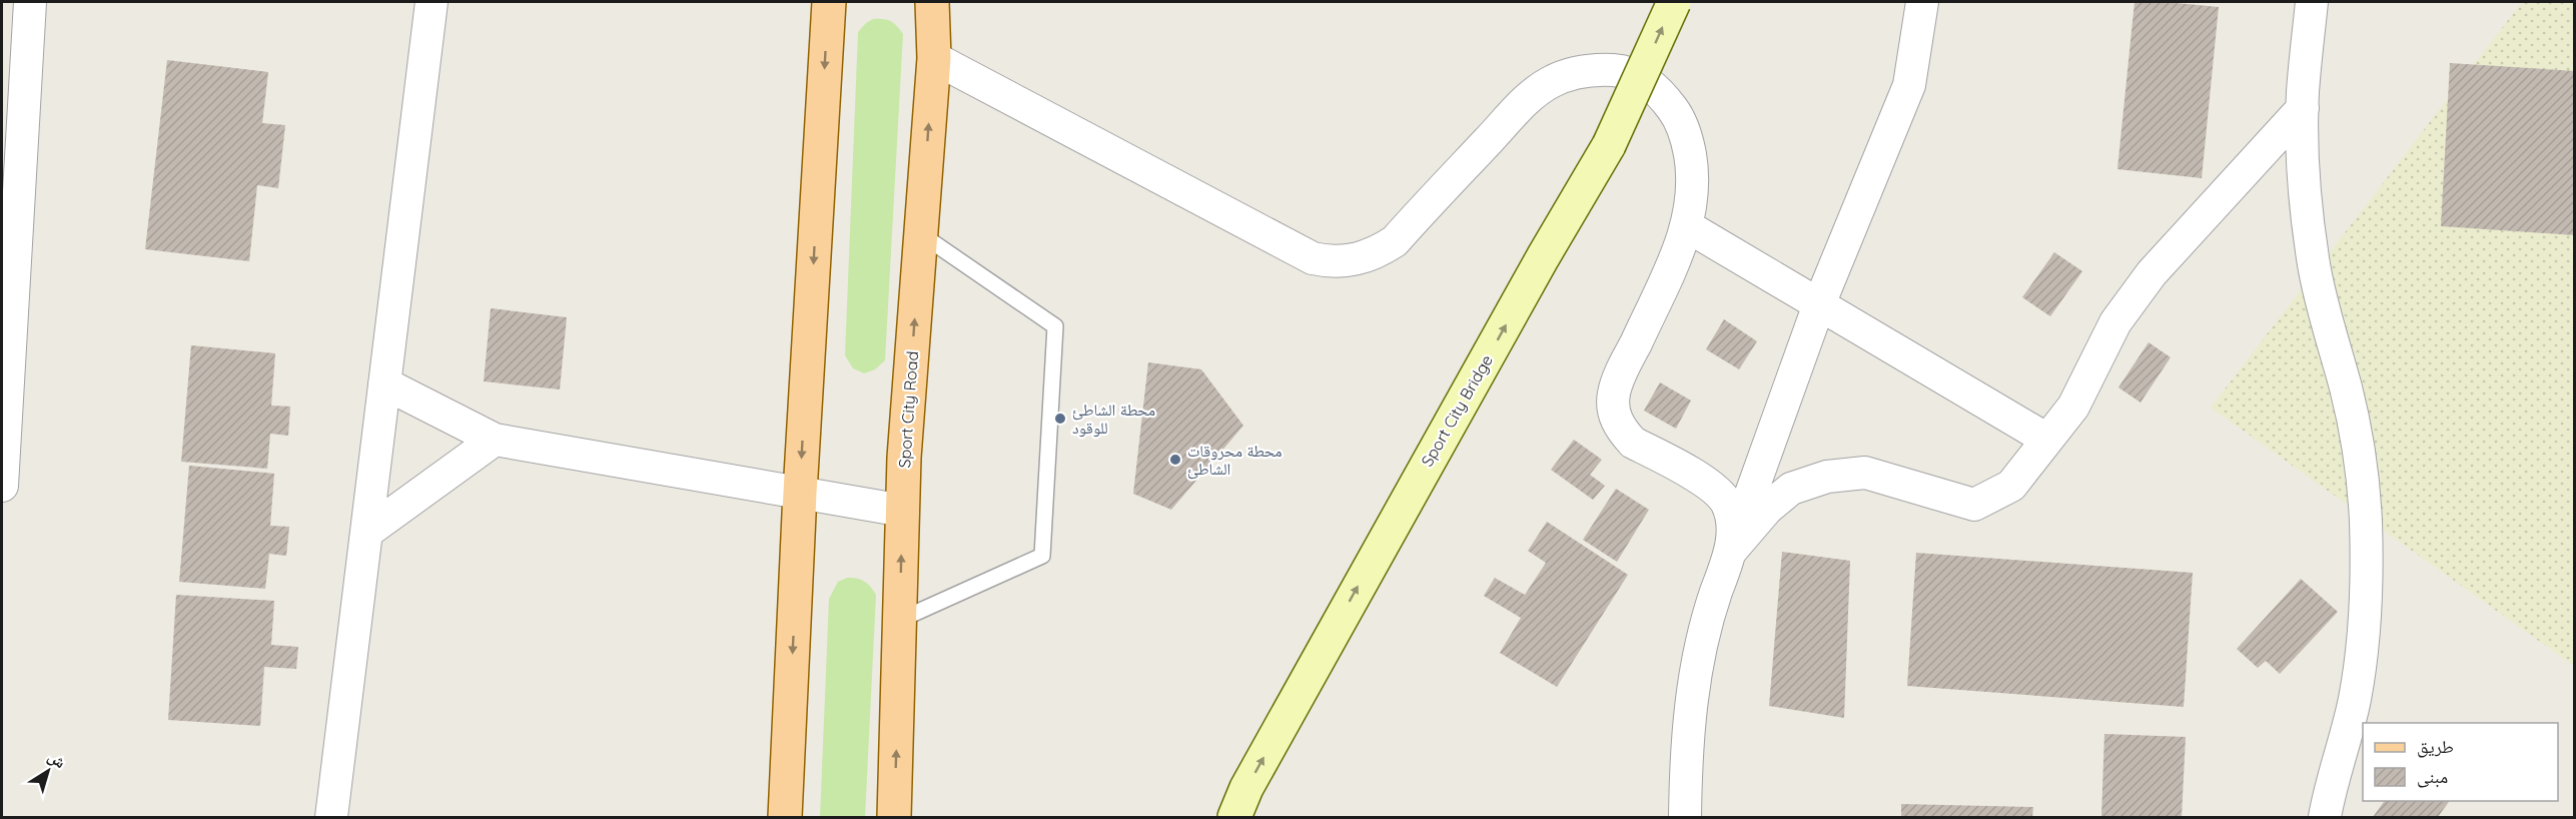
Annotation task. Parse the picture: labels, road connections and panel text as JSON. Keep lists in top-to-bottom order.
{
  "streets": {
    "main road": ["Sport City Road", "Sport City Bridge"]
  },
  "one_way": ["Sport City Bridge"],
  "places": ["محطة الشاطئ للوقود", "محطة محروقات الشاطئ"],
  "legend": ["طريق", "مبنى"],
  "north": "top right"
}
